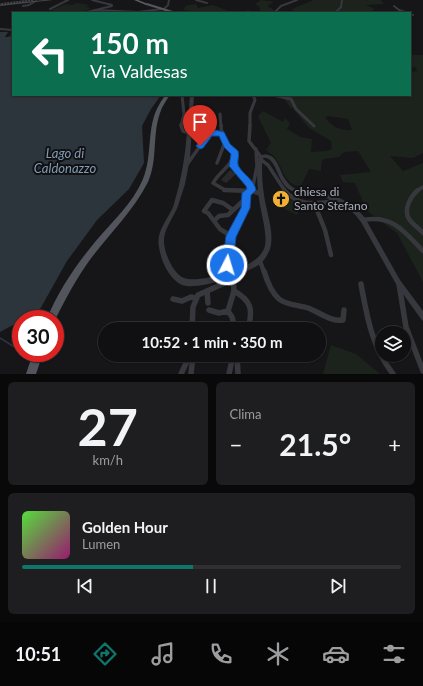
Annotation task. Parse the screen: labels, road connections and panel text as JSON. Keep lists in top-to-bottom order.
{
  "water": ["Lago di Caldonazzo"],
  "places": {
    "church": ["chiesa di Santo Stefano"]
  },
  "page": {
    "turn": ["150 m", "Via Valdesas"],
    "limit": "30",
    "trip": "10:52 · 1 min · 350 m",
    "tile": [
      ["27", "km/h"],
      "Clima"
    ],
    "heat": ["−", "21.5°", "+"],
    "song": ["Golden Hour", "Lumen"],
    "tabs": "10:51"
  }
}
